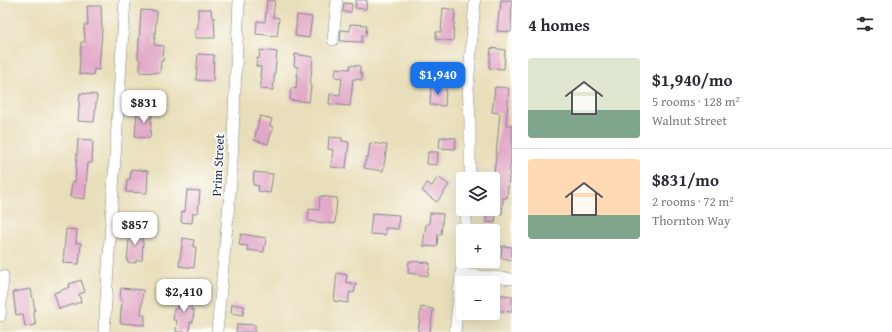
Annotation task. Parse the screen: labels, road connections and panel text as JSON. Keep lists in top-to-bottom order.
{
  "streets": {
    "street": ["Prim Street"]
  },
  "page": {
    "heading": "4 homes",
    "list": [
      {
        "name": "$1,940/mo",
        "note": "5 rooms · 128 m² · Walnut Street"
      },
      {
        "name": "$831/mo",
        "note": "2 rooms · 72 m² · Thornton Way"
      }
    ],
    "price": [
      "$1,940",
      "$831",
      "$857",
      "$2,410"
    ],
    "map_buttons": ["+", "−"]
  }
}
